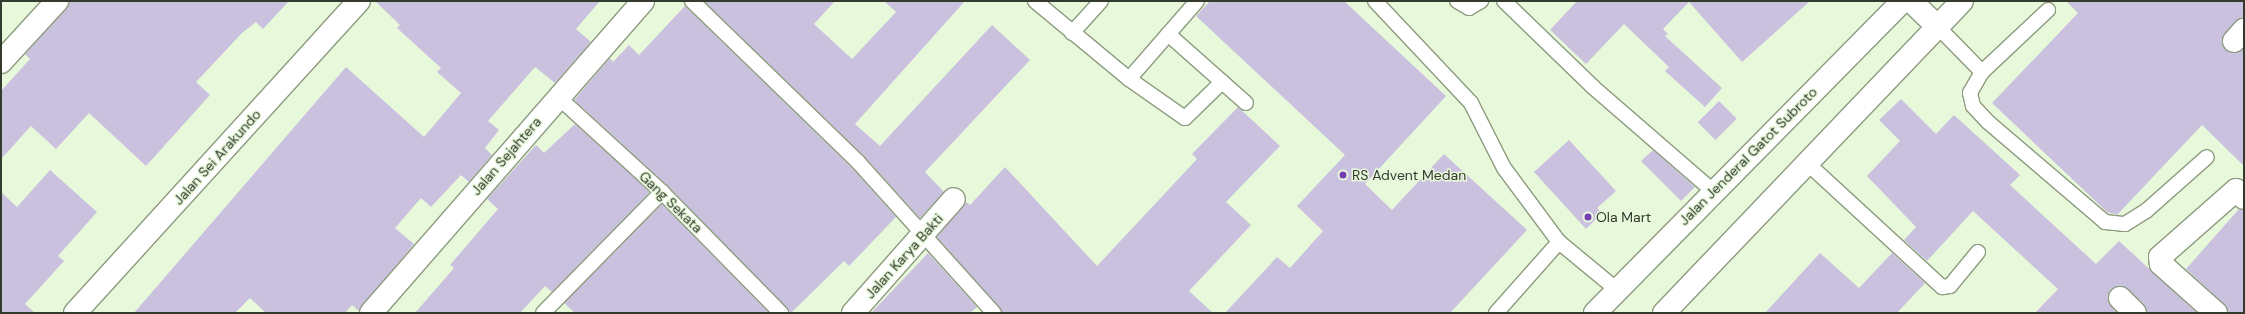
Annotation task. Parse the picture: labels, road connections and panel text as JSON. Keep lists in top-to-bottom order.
{
  "streets": {
    "street": [
      "Jalan Sejahtera",
      "Jalan Jenderal Gatot Subroto",
      "Jalan Sei Arakundo",
      "Jalan Karya Bakti"
    ],
    "lane": ["Gang Sekata"]
  },
  "crossings": [
    ["Jalan Sejahtera", "Gang Sekata"]
  ],
  "places": ["RS Advent Medan", "Ola Mart"]
}
